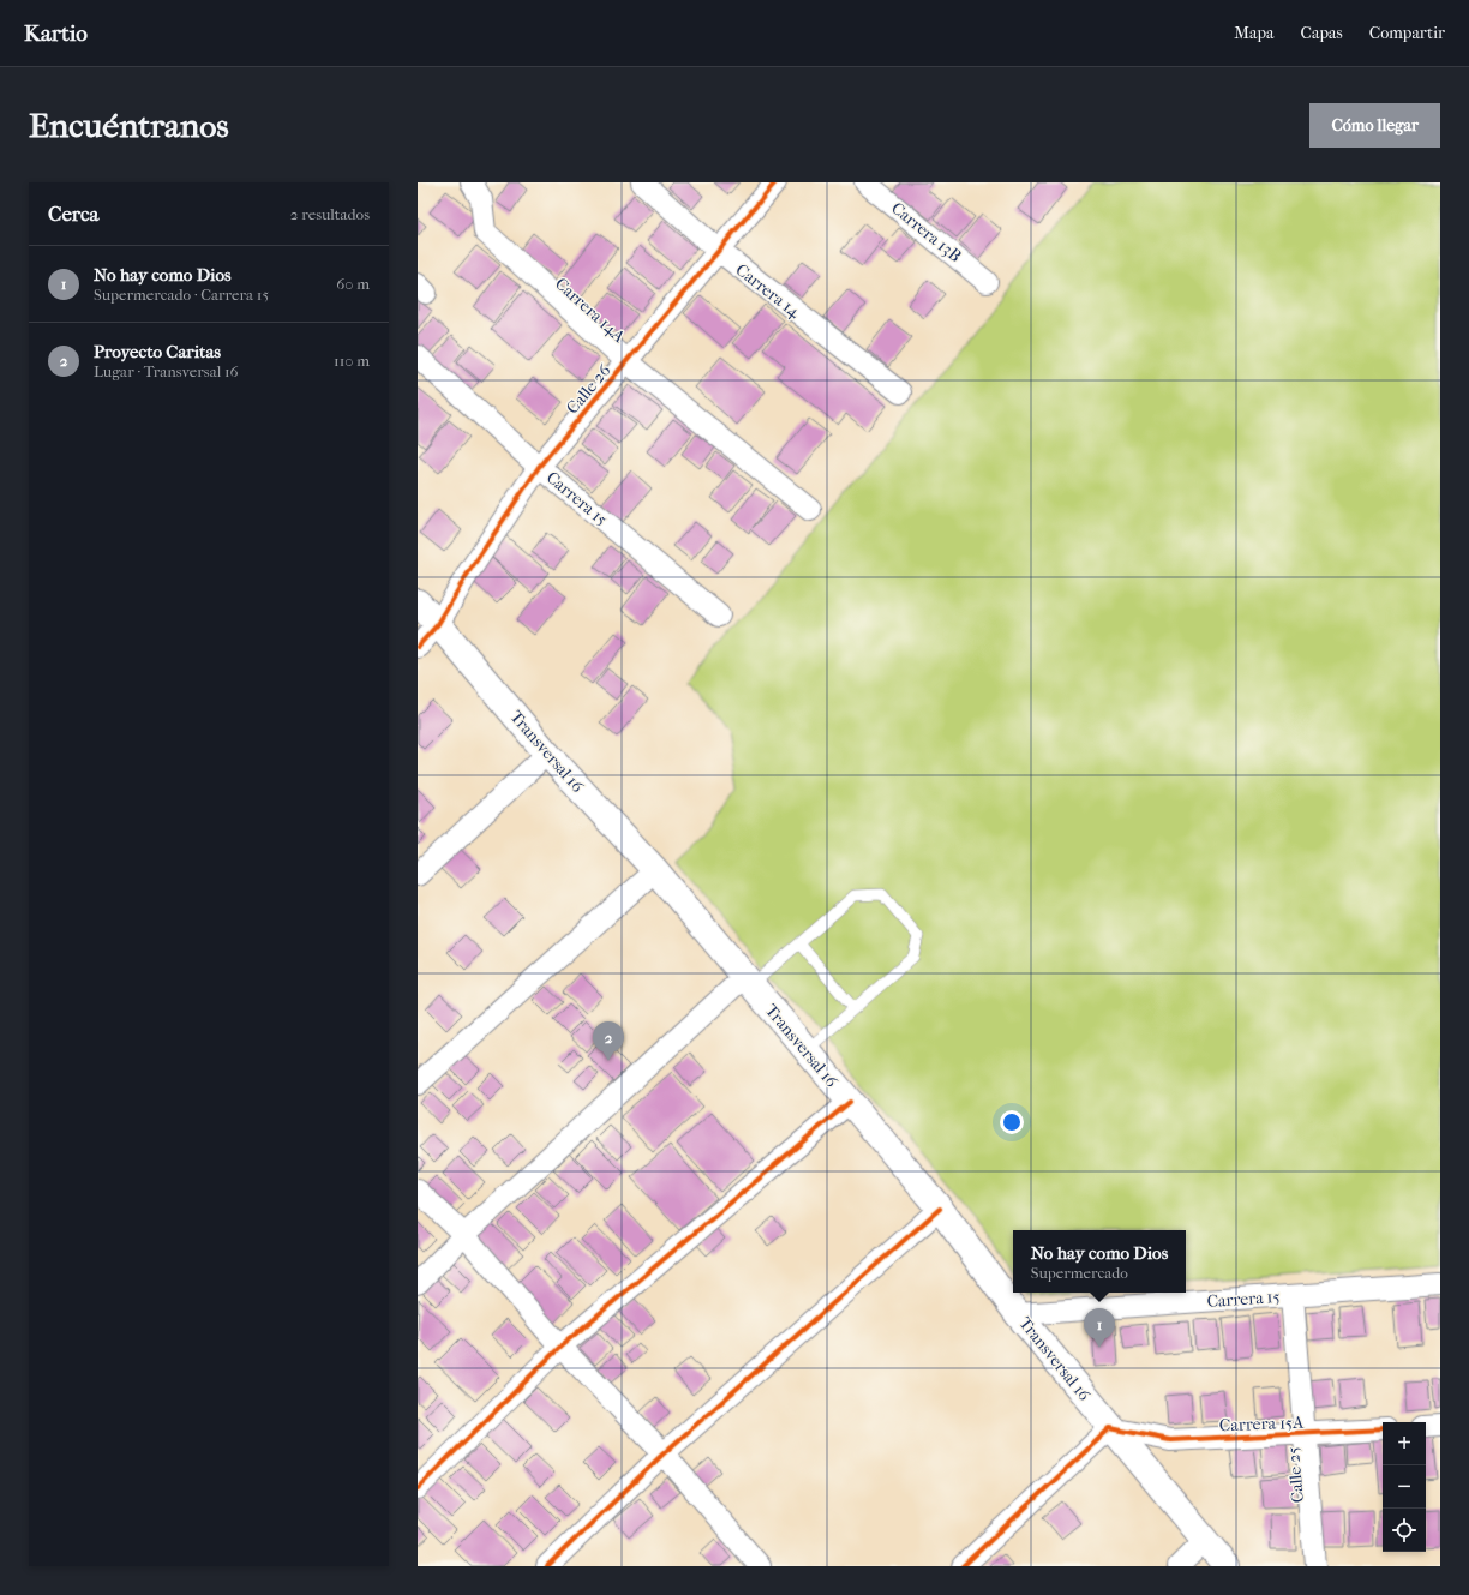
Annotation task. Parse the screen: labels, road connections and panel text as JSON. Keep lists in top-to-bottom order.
{
  "streets": {
    "main road": ["Transversal 16"],
    "street": [
      "Carrera 13B",
      "Carrera 14",
      "Carrera 14A",
      "Calle 26",
      "Carrera 15",
      "Carrera 15A",
      "Calle 25"
    ]
  },
  "crossings": [
    ["Carrera 14", "Calle 26"],
    ["Carrera 14A", "Calle 26"],
    ["Calle 26", "Carrera 15"],
    ["Calle 26", "Transversal 16"],
    ["Carrera 15", "Transversal 16"],
    ["Carrera 15", "Calle 25"],
    ["Transversal 16", "Carrera 15A"],
    ["Carrera 15A", "Calle 25"]
  ],
  "page": {
    "header": "Kartio",
    "nav": ["Mapa", "Capas", "Compartir"],
    "buttons": "Cómo llegar",
    "title": "Encuéntranos",
    "heading": ["Cerca", "2 resultados"],
    "list": [
      {
        "mark": "1",
        "name": "No hay como Dios",
        "note": "Supermercado · Carrera 15",
        "value": "60 m"
      },
      {
        "mark": "2",
        "name": "Proyecto Caritas",
        "note": "Lugar · Transversal 16",
        "value": "110 m"
      }
    ],
    "pins": ["2", "1"],
    "popup": ["No hay como Dios", "Supermercado"],
    "map_buttons": ["+", "−"]
  }
}
